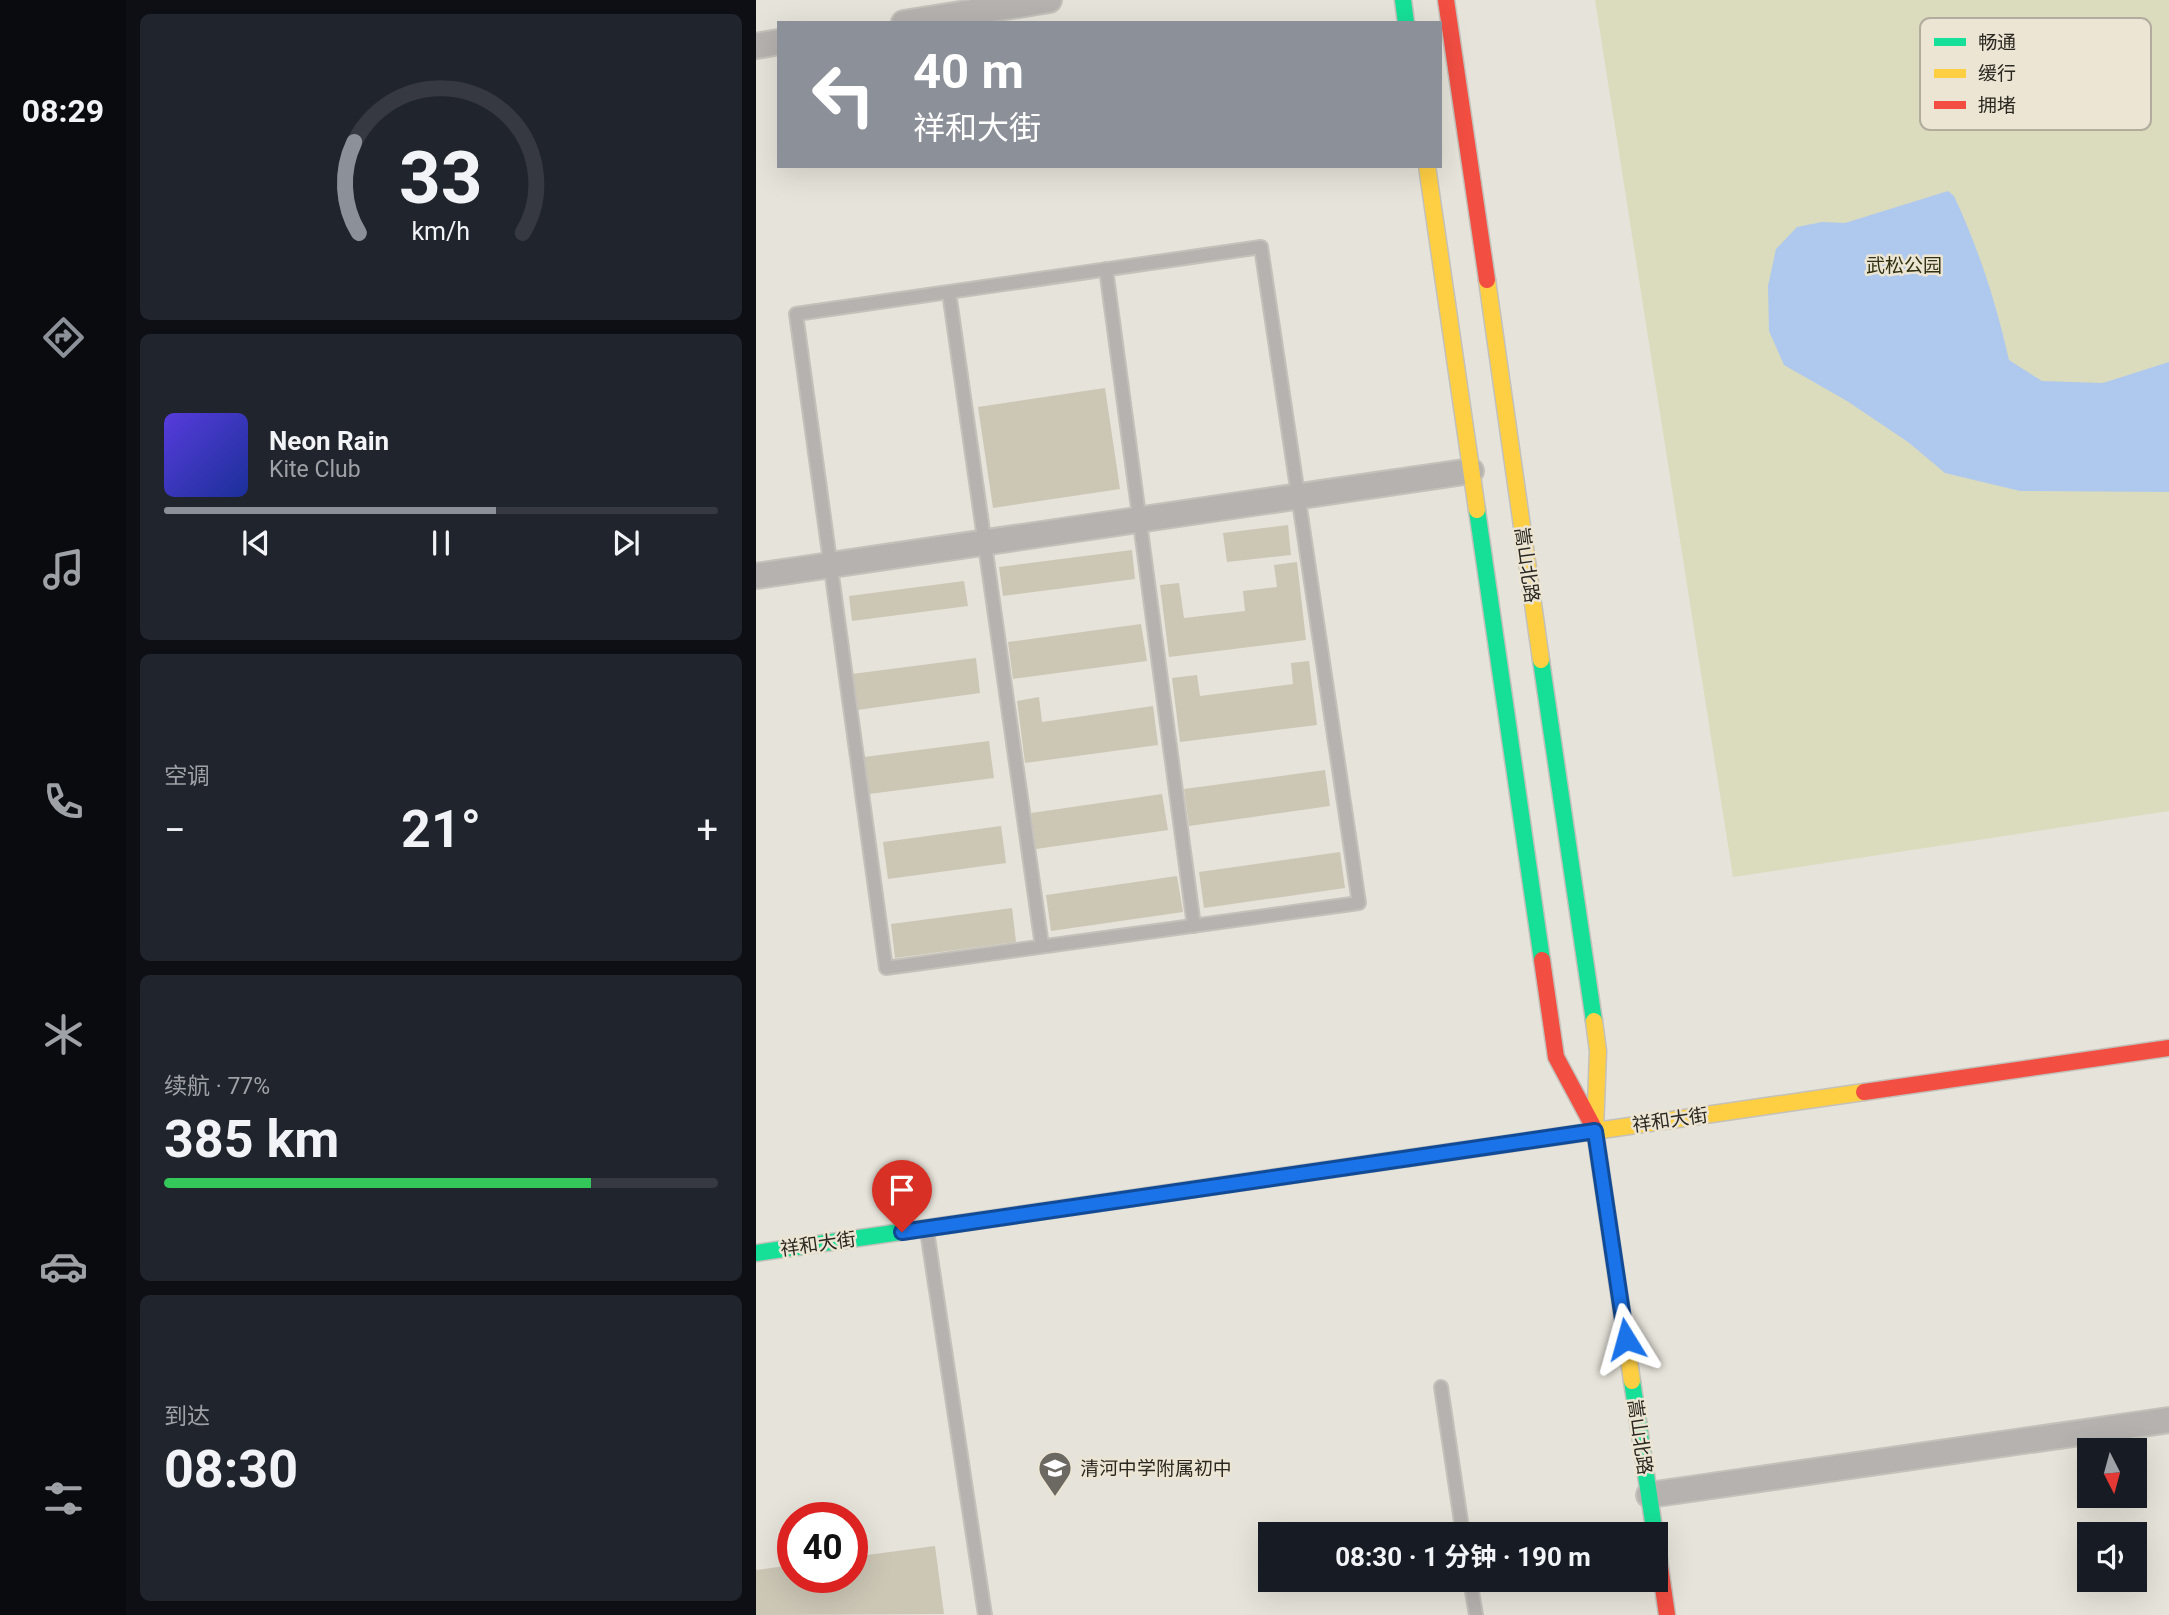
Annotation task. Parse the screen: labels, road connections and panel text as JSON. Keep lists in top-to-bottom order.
{
  "streets": {
    "street": ["嵩山北路", "祥和大街"]
  },
  "crossings": [
    ["嵩山北路", "祥和大街"]
  ],
  "parks": ["武松公园"],
  "places": {
    "school or university": ["清河中学附属初中"]
  },
  "legend": ["畅通", "缓行", "拥堵"],
  "north": "bottom",
  "page": {
    "tabs": "08:29",
    "turn": ["40 m", "祥和大街"],
    "song": ["Neon Rain", "Kite Club"],
    "tile": [
      "空调",
      ["续航 · 77%", "385 km"],
      ["到达", "08:30"]
    ],
    "heat": ["−", "21°", "+"],
    "limit": "40",
    "trip": "08:30 · 1 分钟 · 190 m",
    "gauge": ["33", "km/h"]
  }
}
